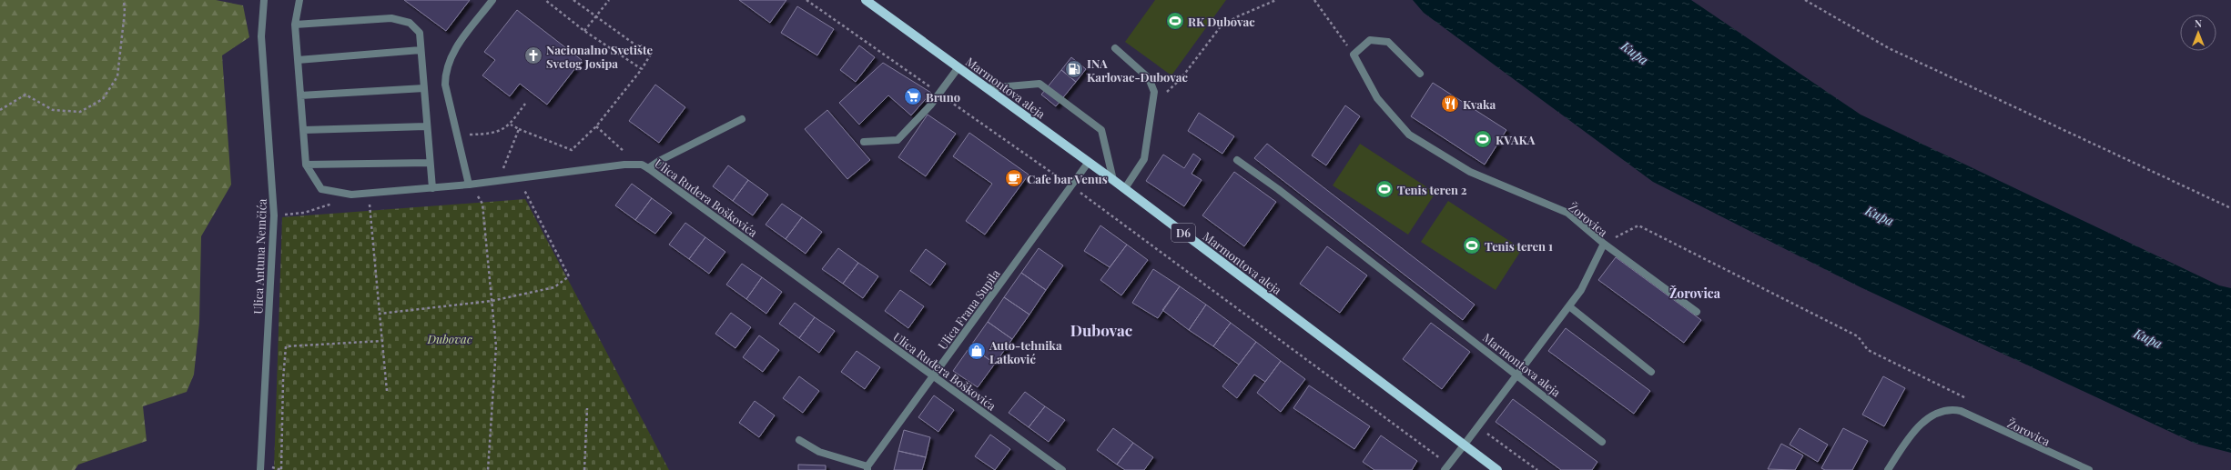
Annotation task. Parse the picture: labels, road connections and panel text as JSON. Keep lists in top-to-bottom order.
{
  "streets": {
    "main road": ["Marmontova aleja", "D6"],
    "street": [
      "Ulica Ruđera Boškovića",
      "Žorovica",
      "Ulica Antuna Nemčića",
      "Ulica Frana Supila"
    ]
  },
  "crossings": [
    ["Marmontova aleja", "Žorovica"],
    ["Marmontova aleja", "Ulica Frana Supila"],
    ["Ulica Ruđera Boškovića", "Ulica Frana Supila"]
  ],
  "districts": ["Žorovica", "Dubovac"],
  "water": ["Kupa"],
  "parks": ["Dubovac"],
  "places": {
    "sports": [
      "RK Dubovac",
      "KVAKA",
      "Tenis teren 2",
      "Tenis teren 1"
    ],
    "church": ["Nacionalno Svetište Svetog Josipa"],
    "fuel station": ["INA Karlovac-Dubovac"],
    "supermarket": ["Bruno"],
    "restaurant": ["Kvaka"],
    "cafe": ["Cafe bar Venus"],
    "shop": ["Auto-tehnika Latković"]
  },
  "north": "top"
}
